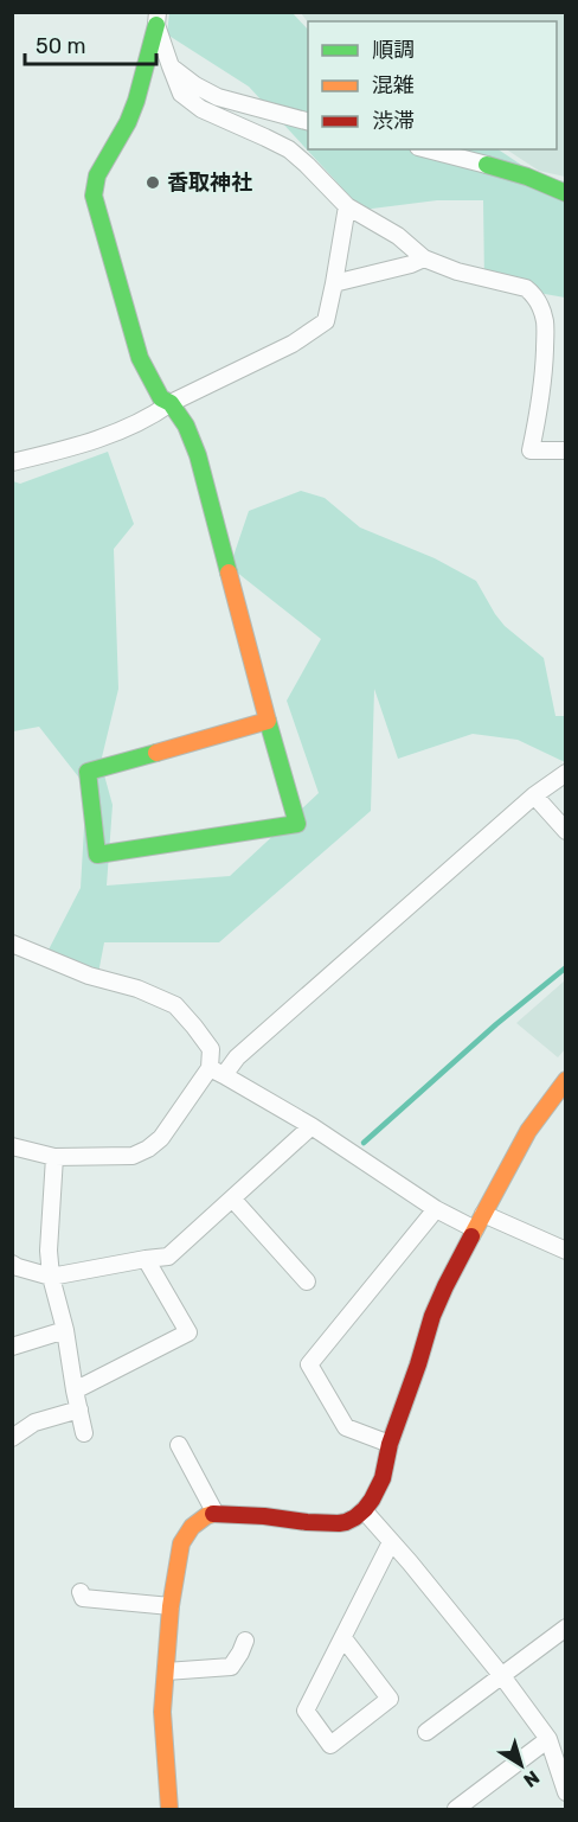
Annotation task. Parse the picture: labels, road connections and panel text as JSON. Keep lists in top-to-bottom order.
{
  "places": ["香取神社"],
  "legend": ["順調", "混雑", "渋滞"],
  "scale_bar": "50 m",
  "north": "bottom right"
}
